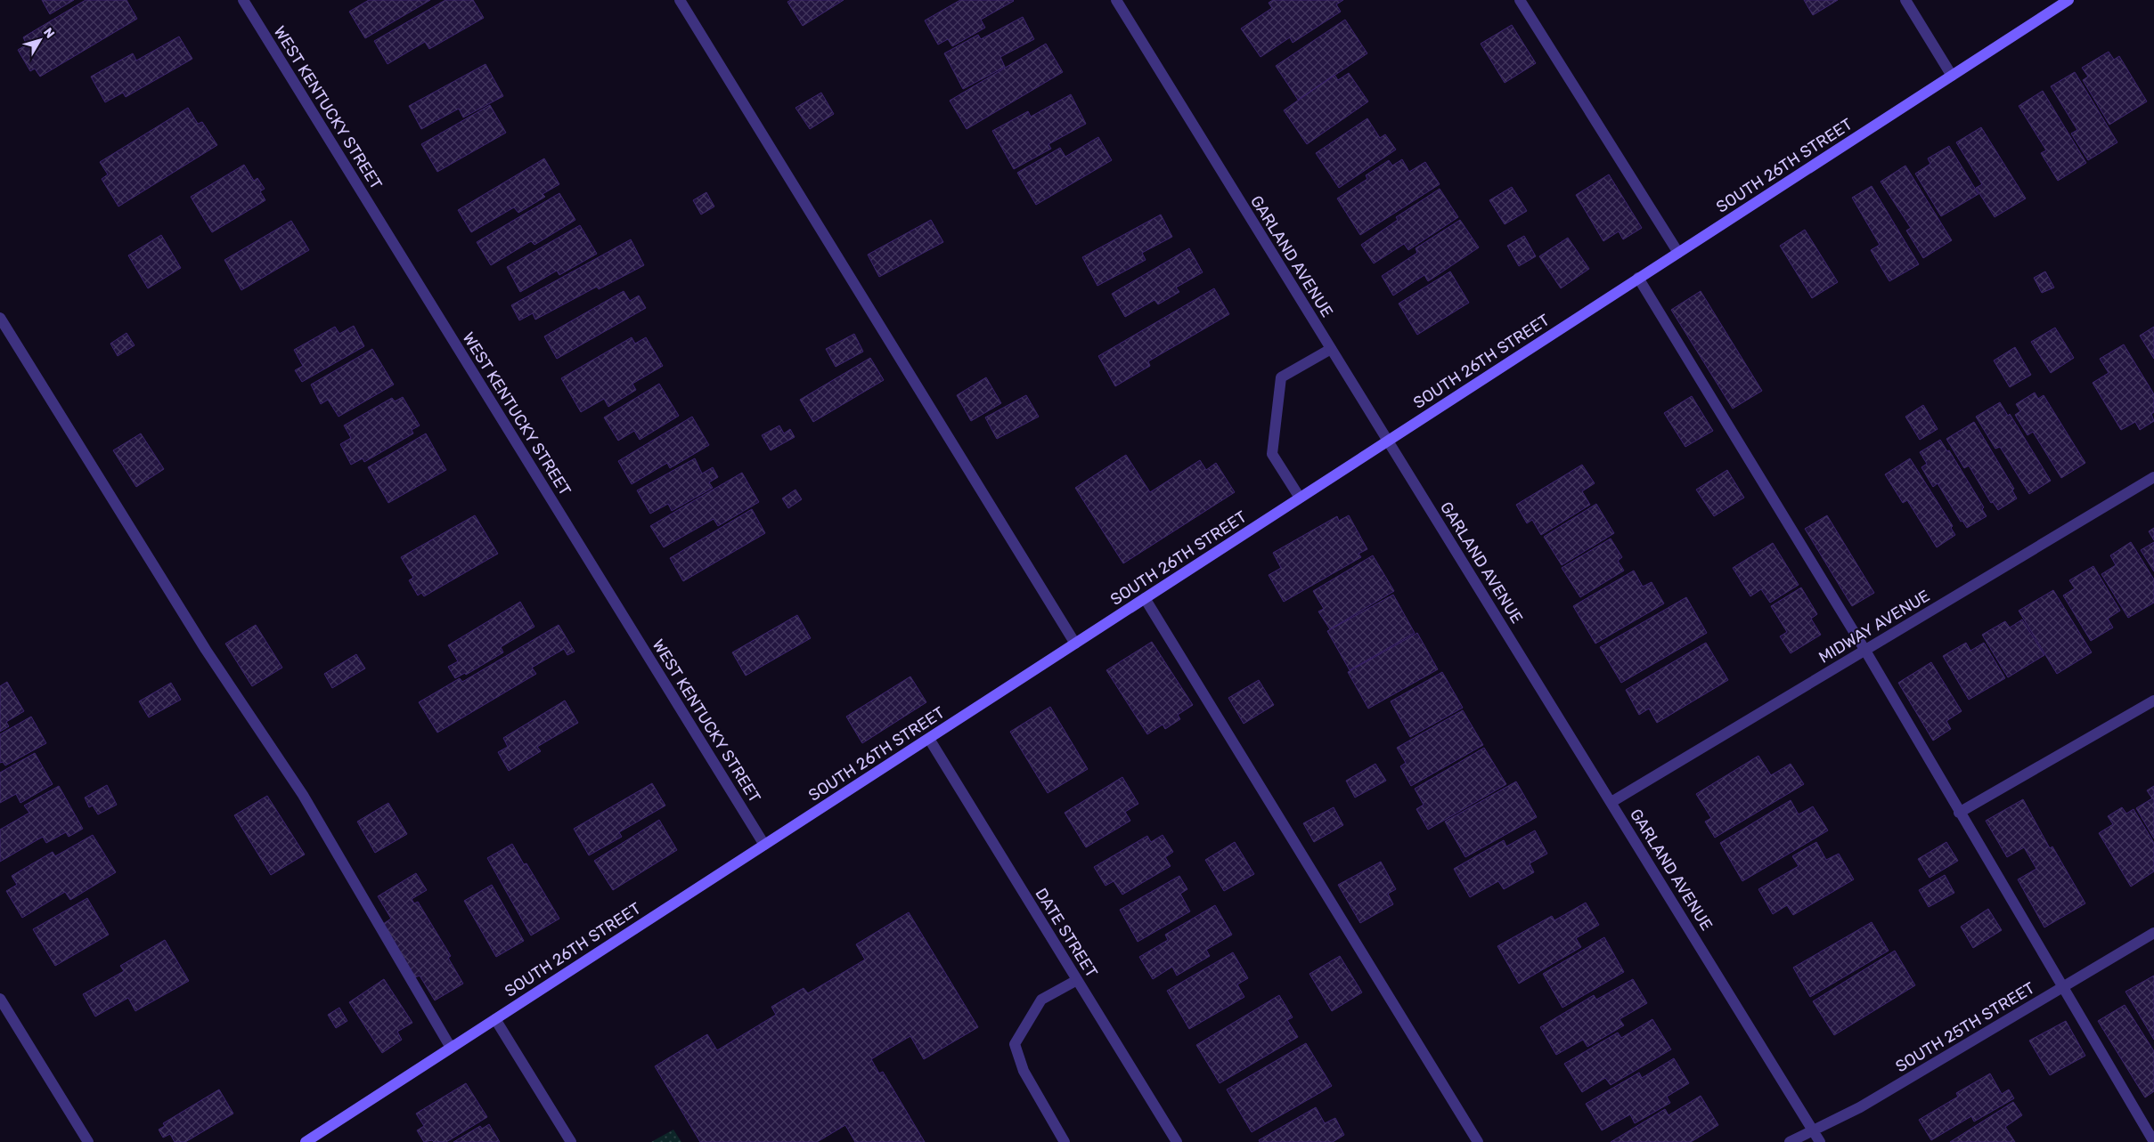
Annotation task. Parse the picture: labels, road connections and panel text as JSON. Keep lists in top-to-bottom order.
{
  "streets": {
    "street": [
      "WEST KENTUCKY STREET",
      "SOUTH 26TH STREET",
      "GARLAND AVENUE",
      "MIDWAY AVENUE",
      "DATE STREET",
      "SOUTH 25TH STREET"
    ]
  },
  "crossings": [
    ["WEST KENTUCKY STREET", "SOUTH 26TH STREET"],
    ["SOUTH 26TH STREET", "GARLAND AVENUE"],
    ["SOUTH 26TH STREET", "DATE STREET"],
    ["GARLAND AVENUE", "MIDWAY AVENUE"],
    ["GARLAND AVENUE", "SOUTH 25TH STREET"]
  ],
  "north": "top right"
}
